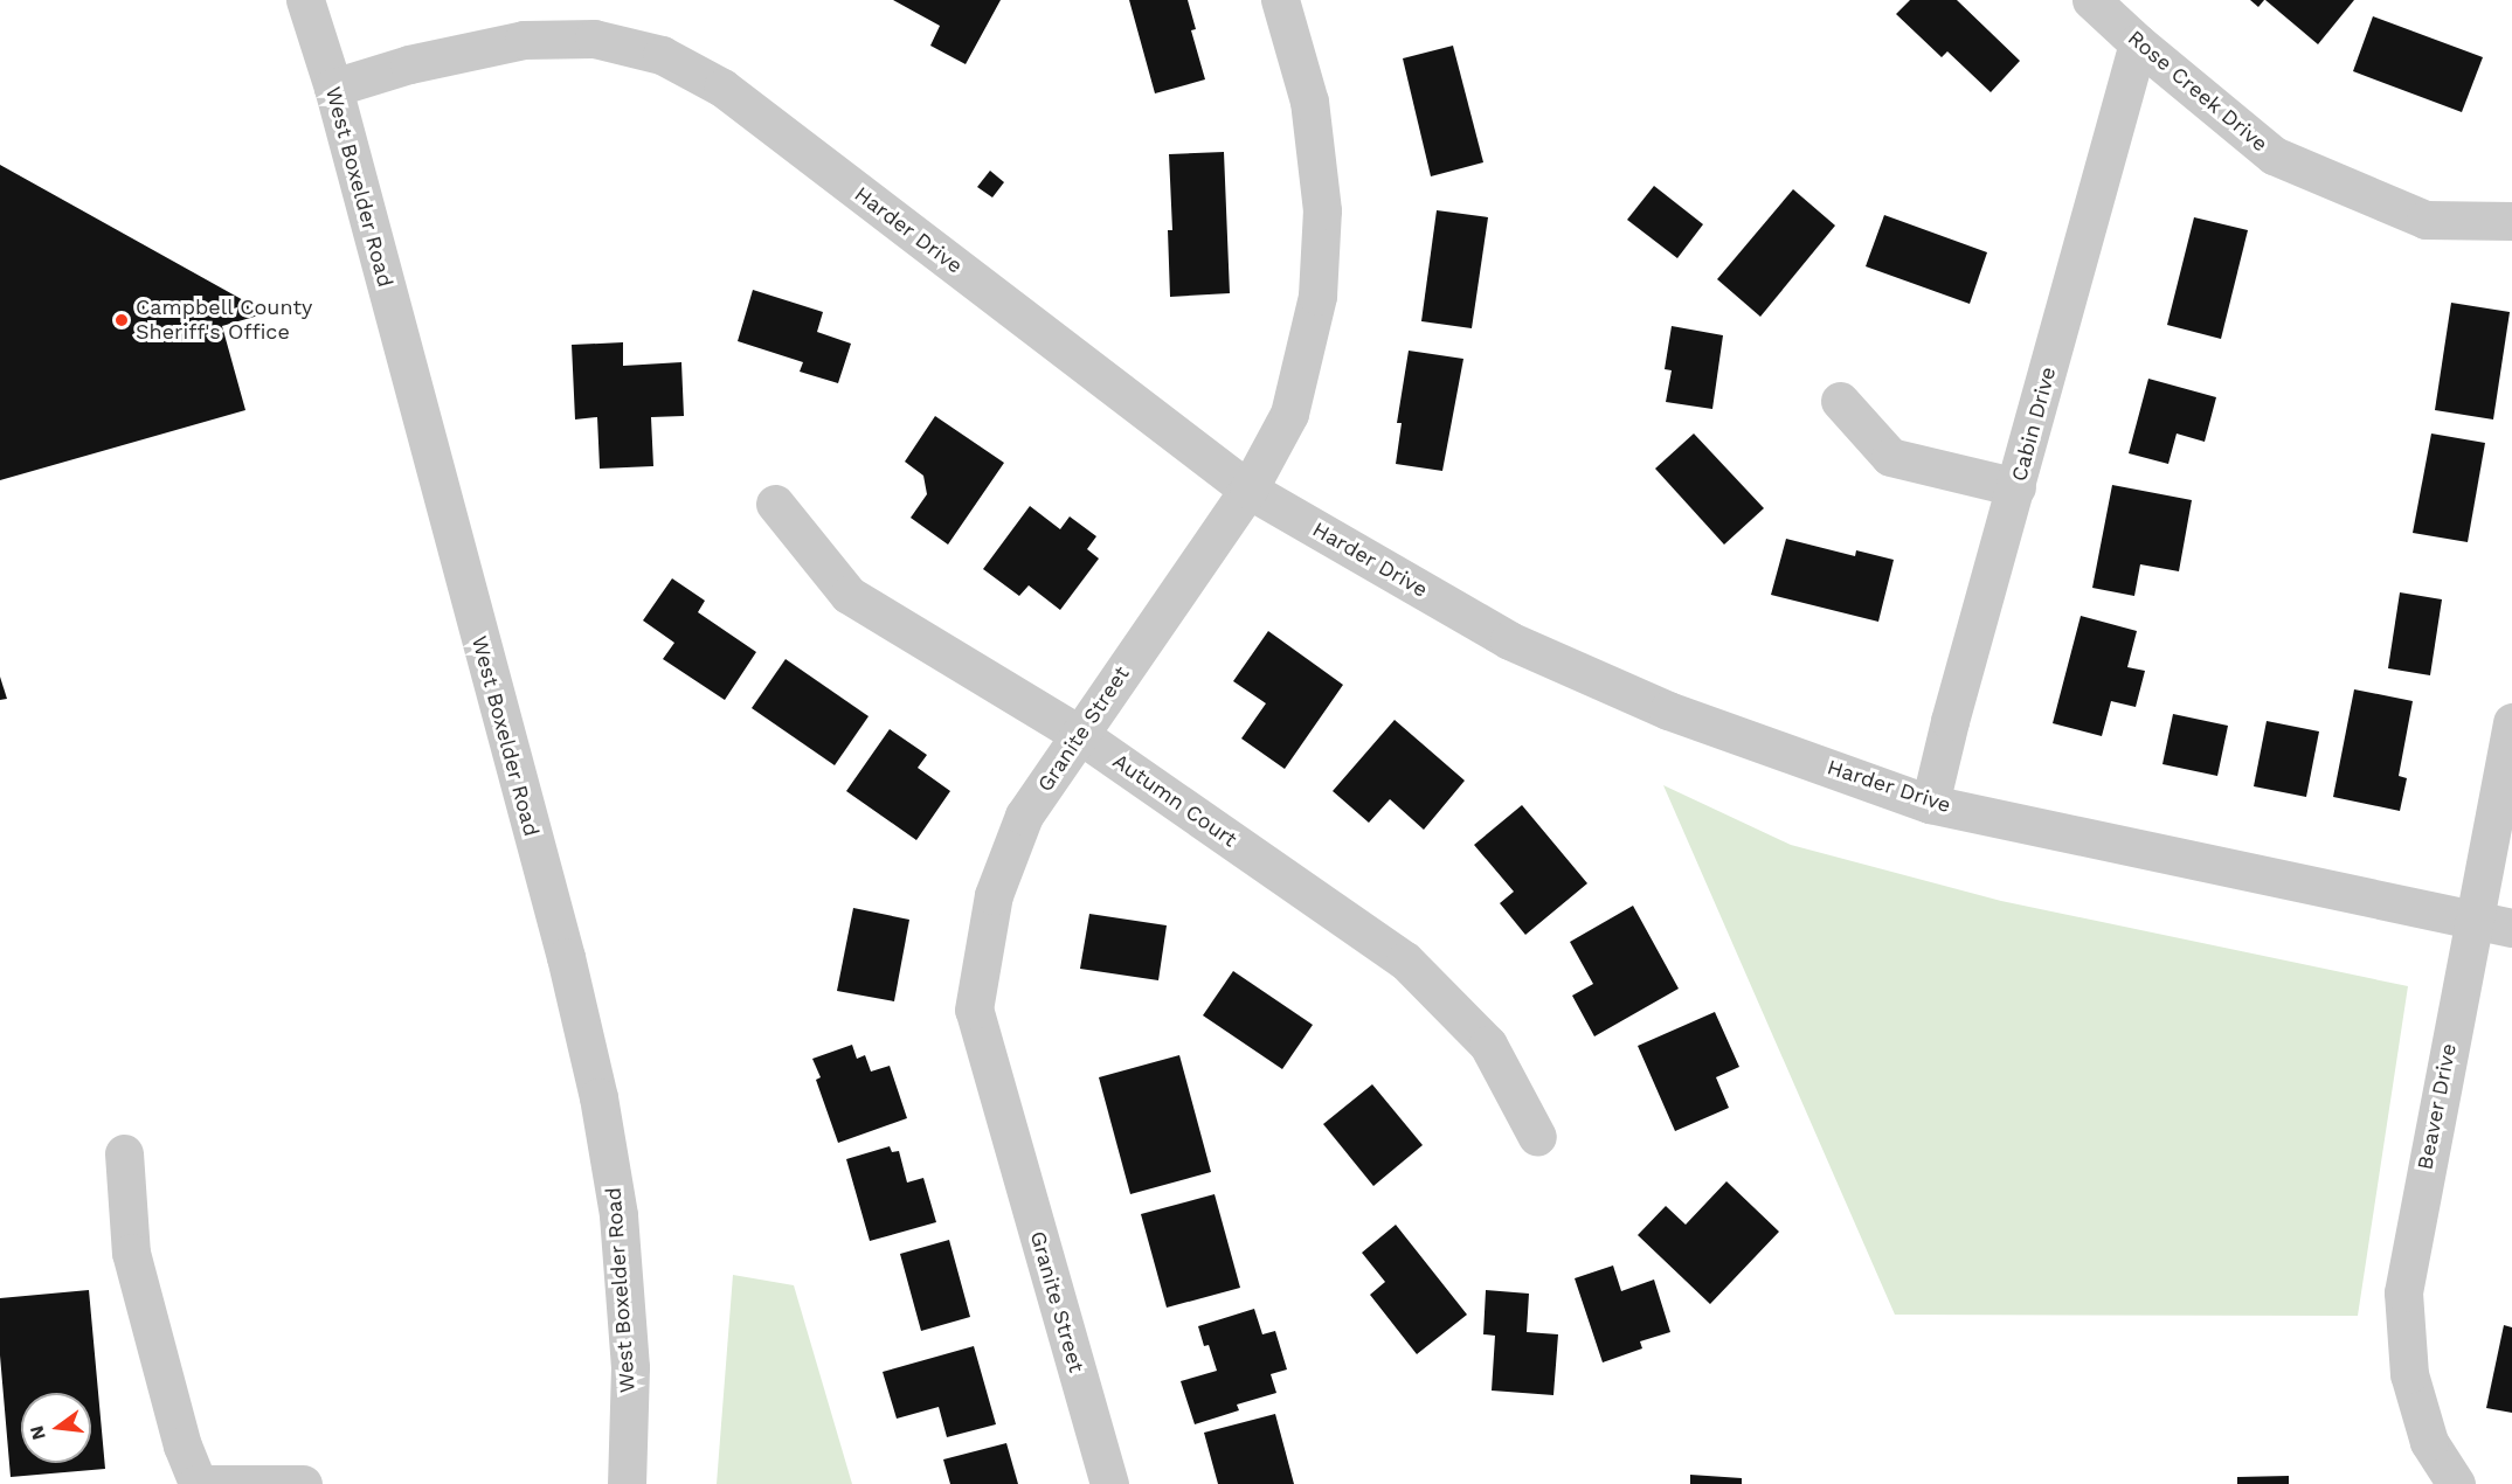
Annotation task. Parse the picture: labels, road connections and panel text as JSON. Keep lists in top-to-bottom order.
{
  "streets": {
    "street": [
      "Rose Creek Drive",
      "West Boxelder Road",
      "Harder Drive",
      "Cabin Drive",
      "Granite Street",
      "Autumn Court",
      "Beaver Drive"
    ]
  },
  "crossings": [
    ["Rose Creek Drive", "Cabin Drive"],
    ["West Boxelder Road", "Harder Drive"],
    ["Harder Drive", "Cabin Drive"],
    ["Harder Drive", "Granite Street"],
    ["Harder Drive", "Beaver Drive"],
    ["Granite Street", "Autumn Court"]
  ],
  "places": ["Campbell County Sheriff's Office"],
  "north": "left"
}
